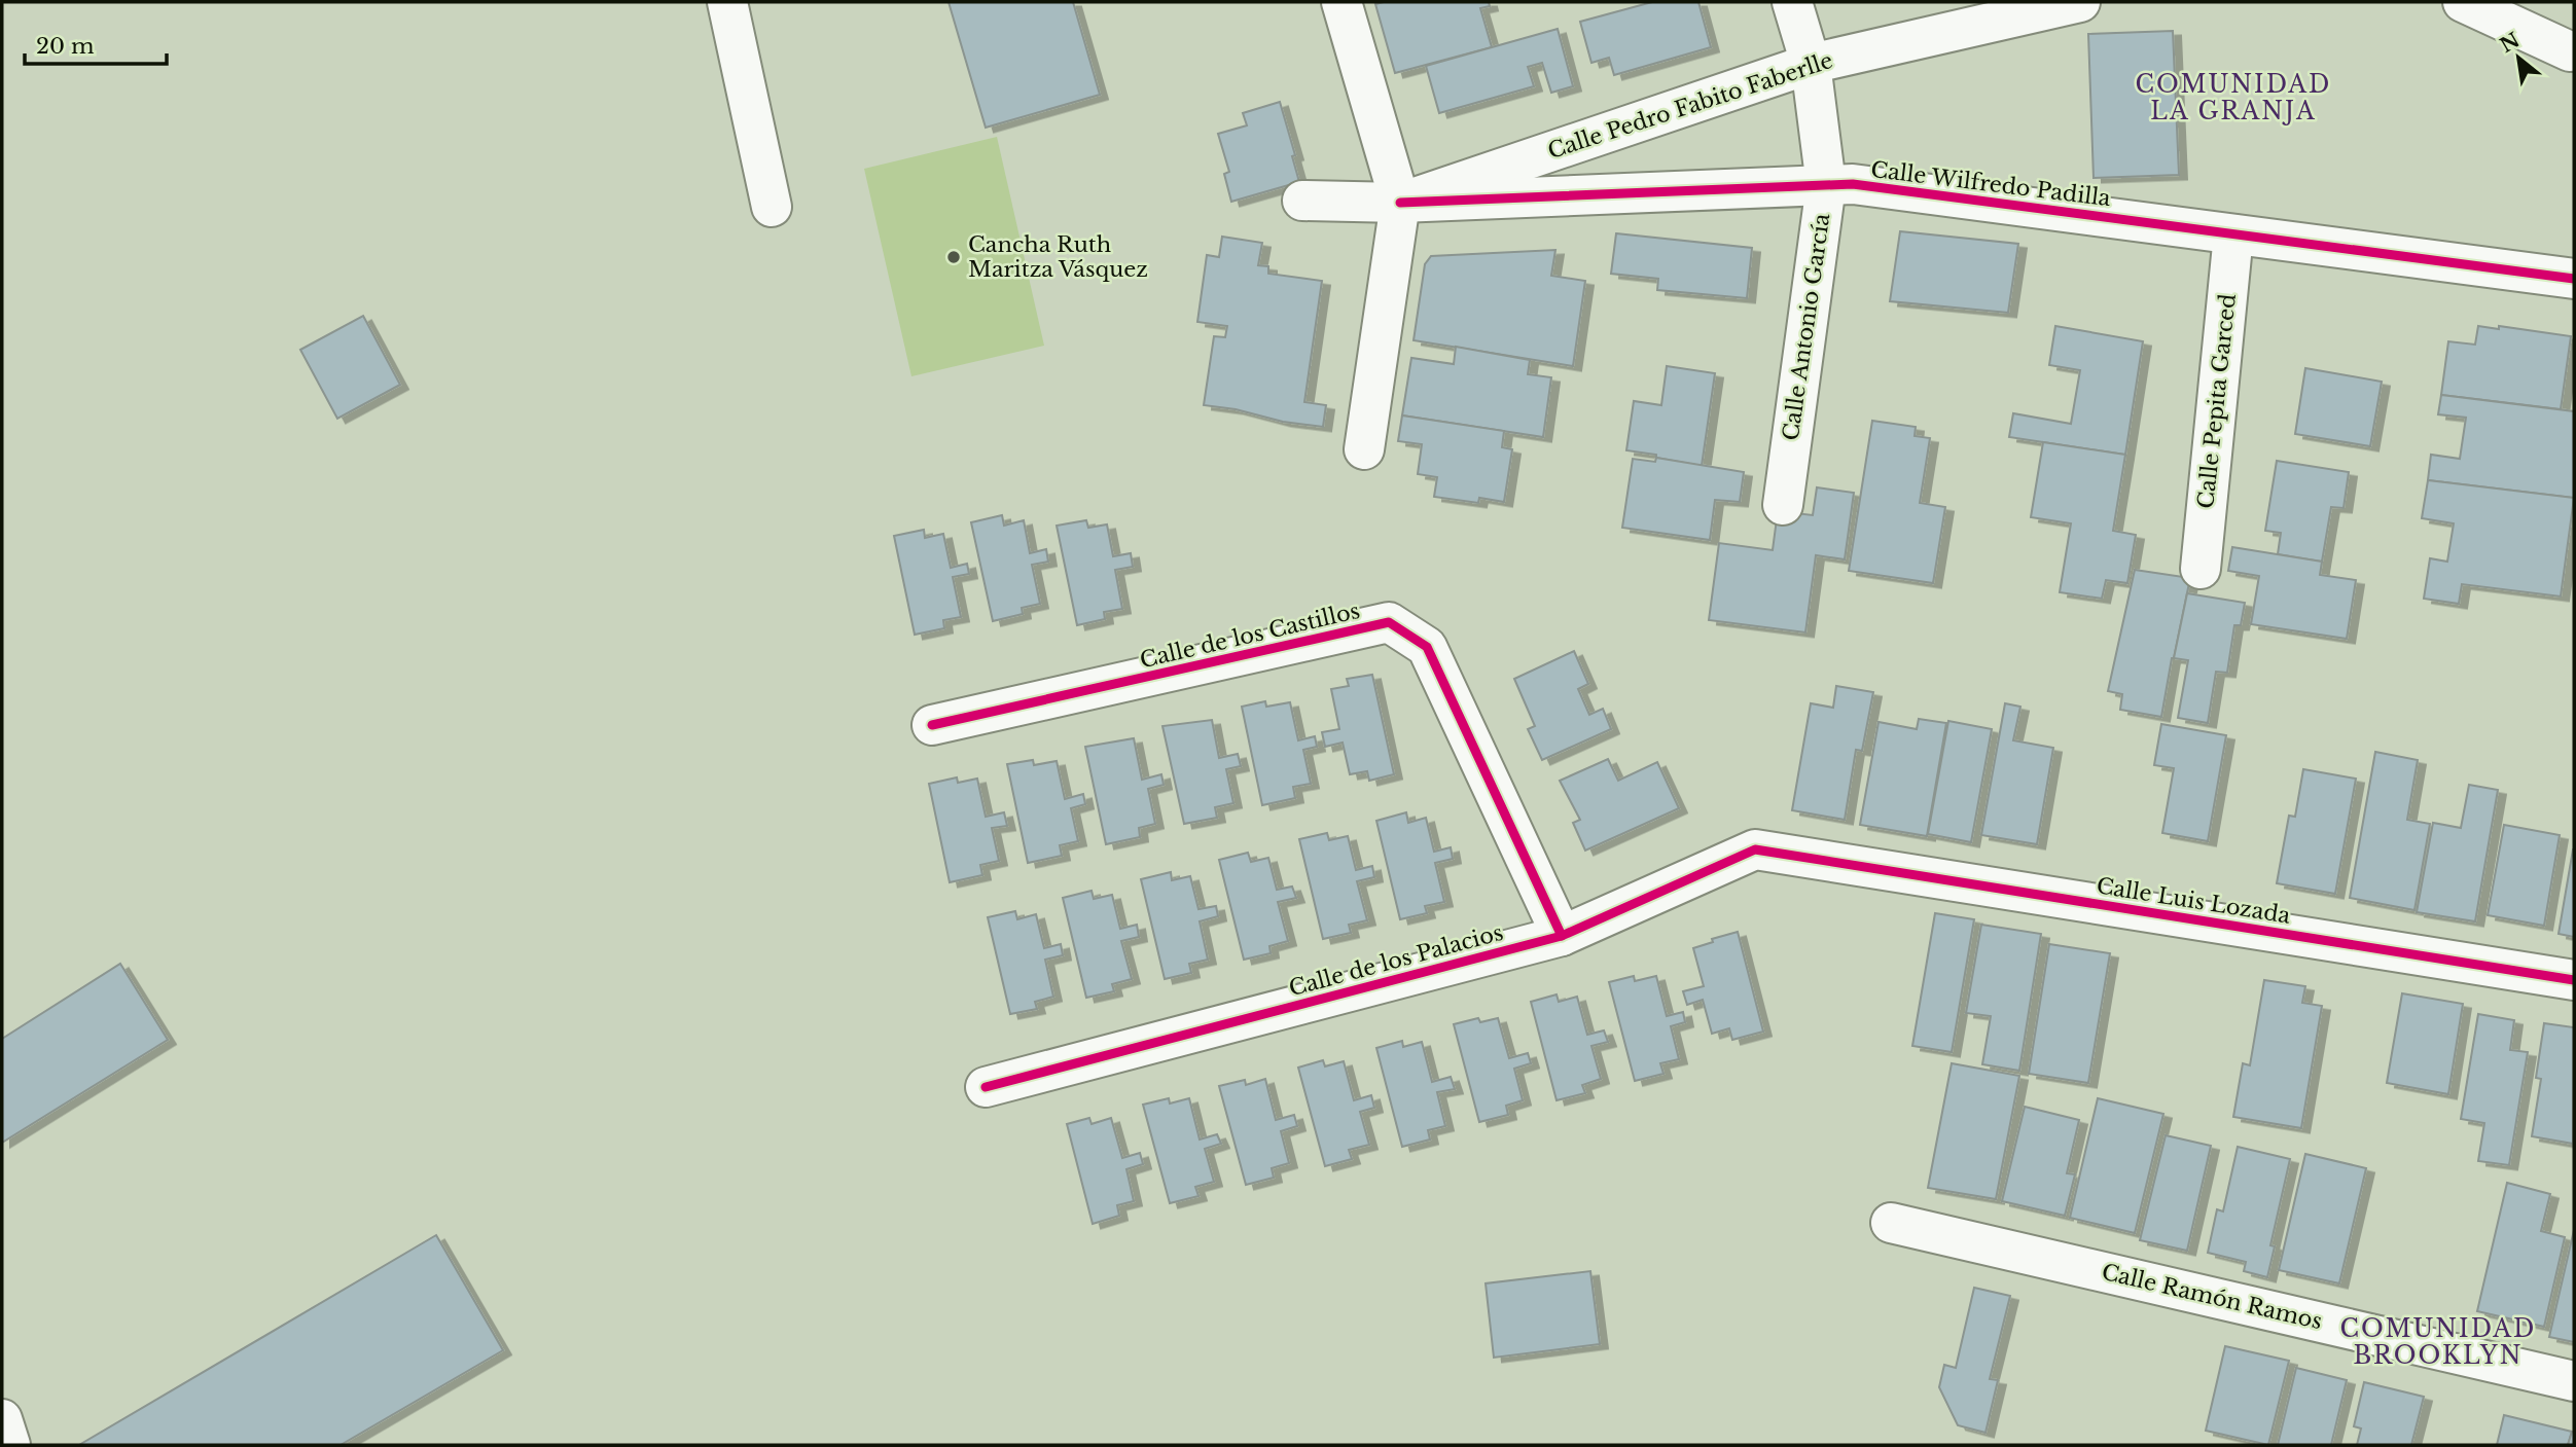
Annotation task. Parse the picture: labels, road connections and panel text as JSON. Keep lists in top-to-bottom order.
{
  "streets": {
    "street": [
      "Calle Pedro Fabito Faberlle",
      "Calle Wilfredo Padilla",
      "Calle Antonio García",
      "Calle Pepita Garced",
      "Calle de los Castillos",
      "Calle Luis Lozada",
      "Calle de los Palacios",
      "Calle Ramón Ramos"
    ]
  },
  "crossings": [
    ["Calle Pedro Fabito Faberlle", "Calle Wilfredo Padilla"],
    ["Calle Pedro Fabito Faberlle", "Calle Antonio García"],
    ["Calle Wilfredo Padilla", "Calle Antonio García"],
    ["Calle Wilfredo Padilla", "Calle Pepita Garced"],
    ["Calle de los Castillos", "Calle de los Palacios"],
    ["Calle Luis Lozada", "Calle de los Palacios"]
  ],
  "districts": ["COMUNIDAD LA GRANJA", "COMUNIDAD BROOKLYN"],
  "places": ["Cancha Ruth Maritza Vásquez"],
  "scale_bar": "20 m",
  "north": "top left"
}
